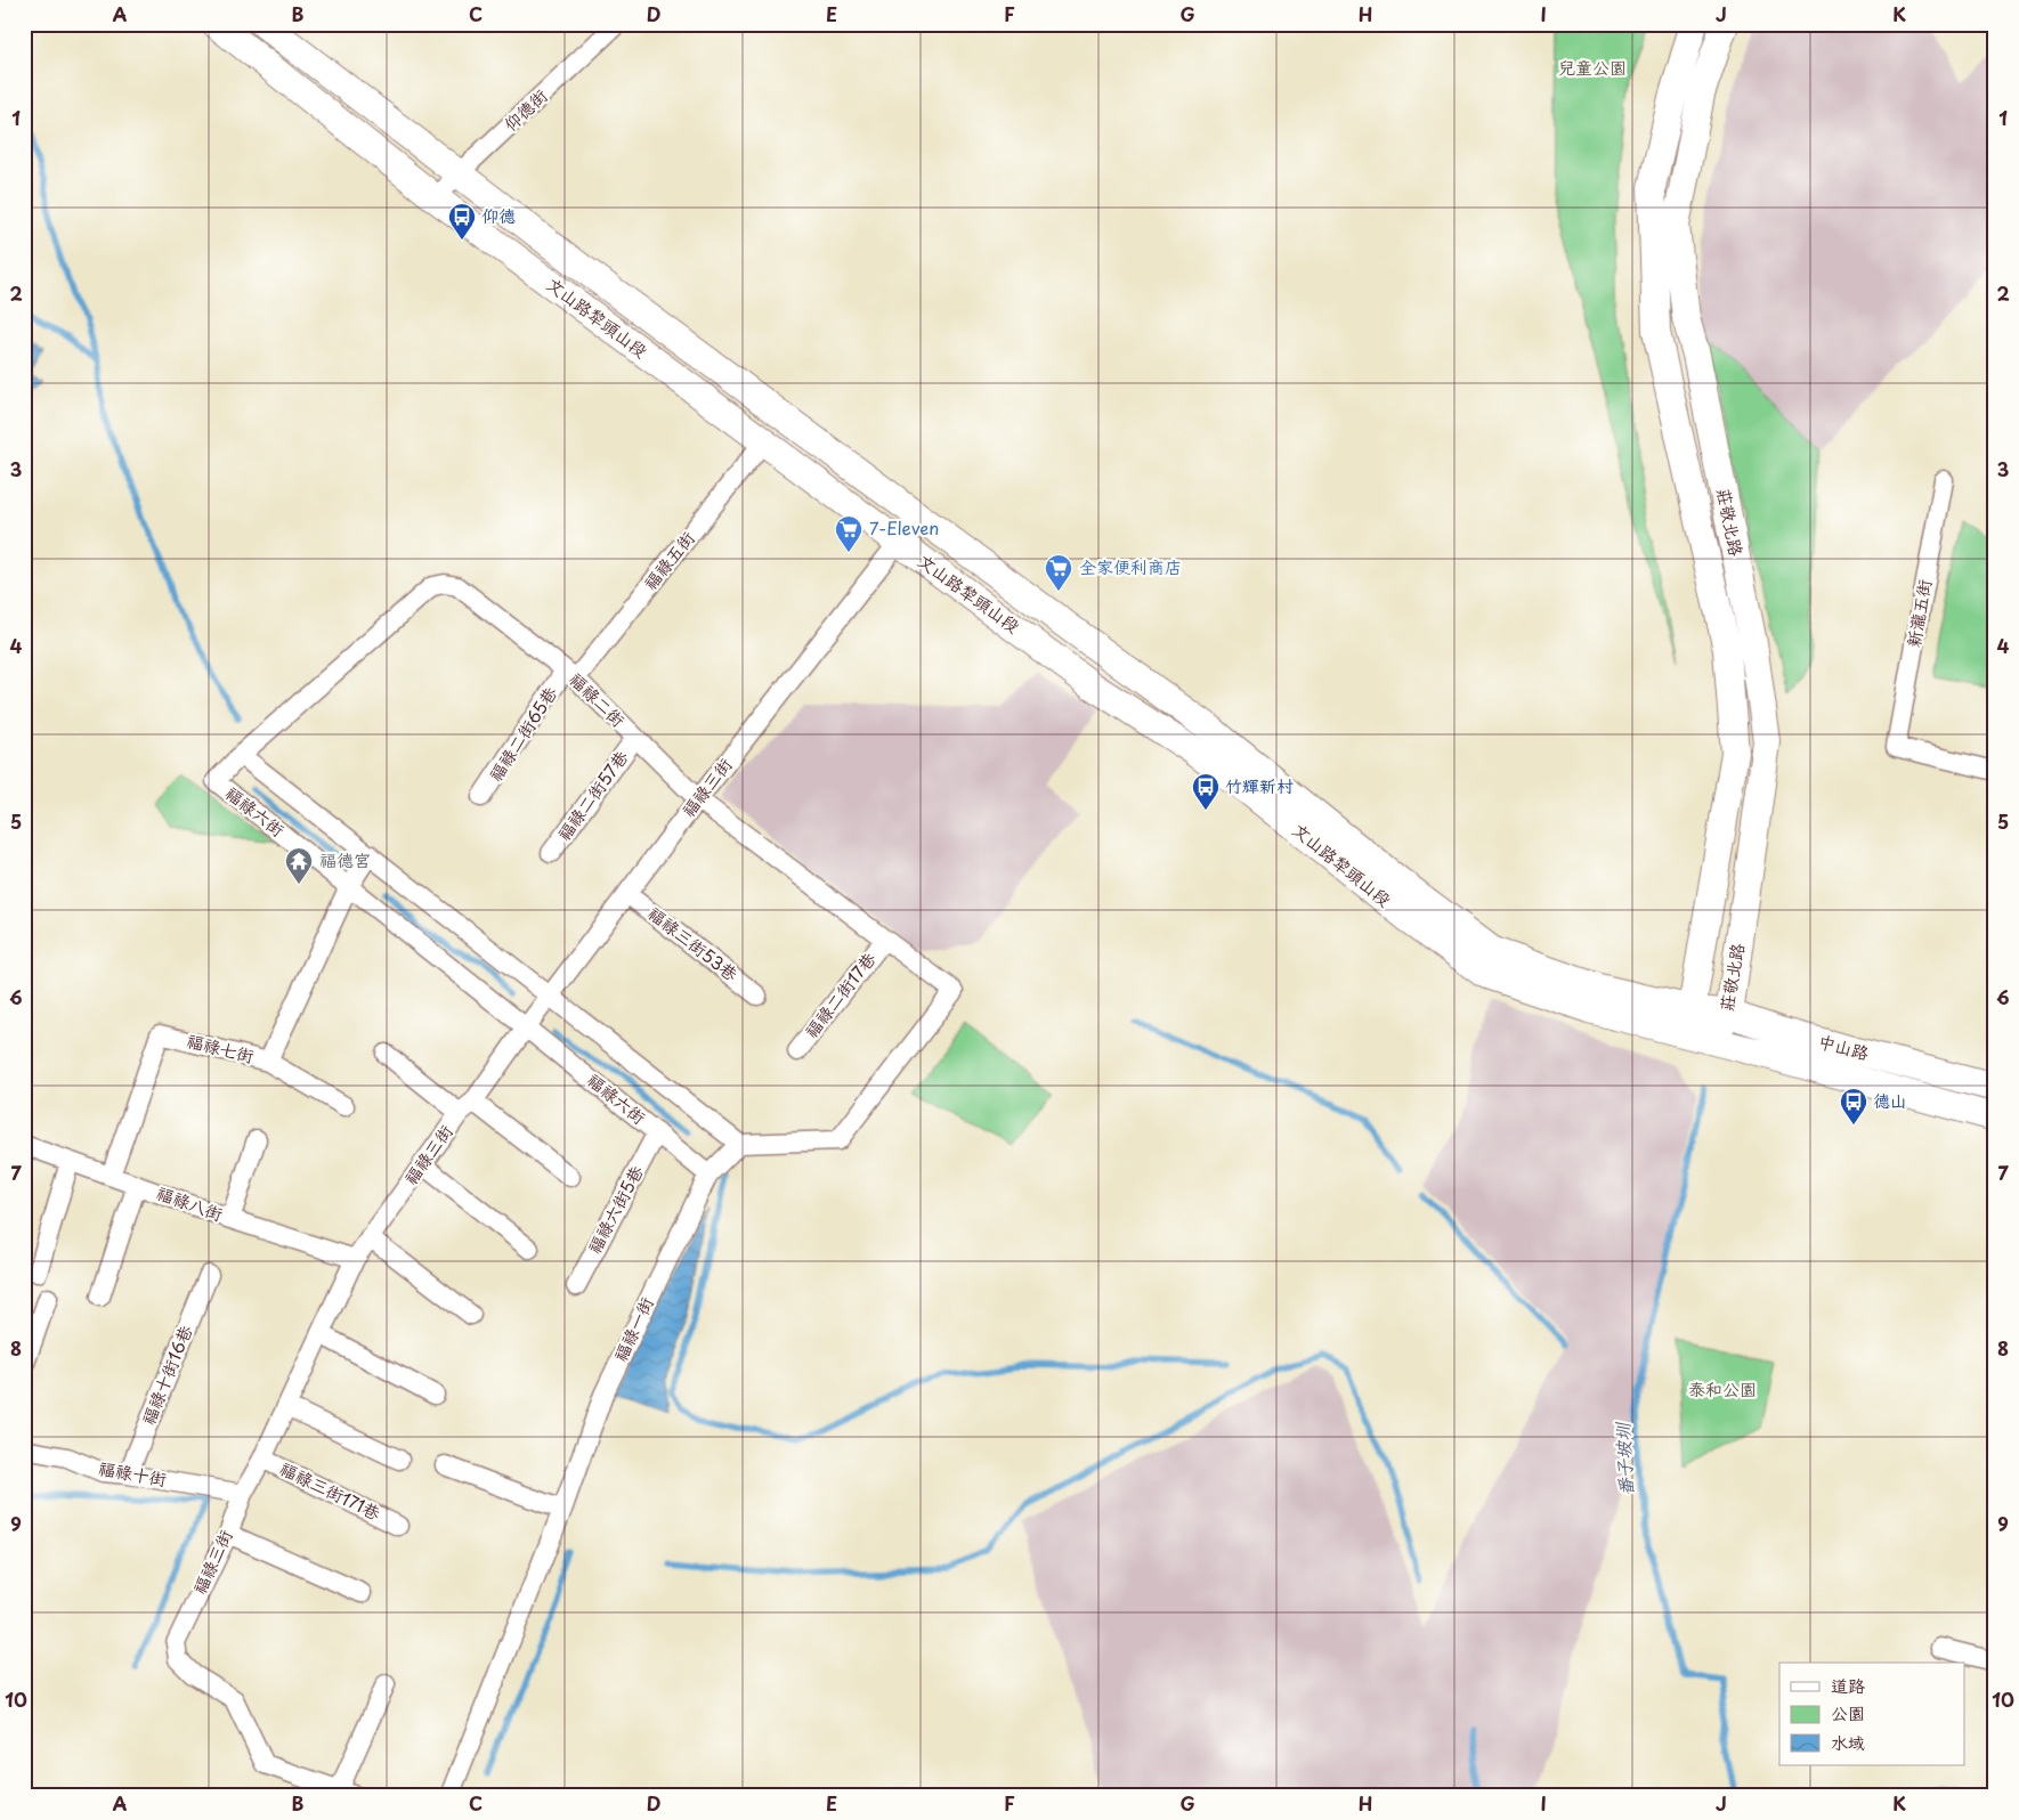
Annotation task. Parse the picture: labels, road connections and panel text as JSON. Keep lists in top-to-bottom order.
{
  "streets": {
    "main road": ["文山路犂頭山段", "莊敬北路", "中山路"],
    "street": [
      "仰德街",
      "福祿五街",
      "新瀧五街",
      "福祿二街",
      "福祿二街65巷",
      "福祿三街",
      "福祿二街57巷",
      "福祿六街",
      "福祿三街53巷",
      "福祿二街17巷",
      "福祿七街",
      "福祿八街",
      "福祿六街5巷",
      "福祿一街",
      "福祿十街16巷",
      "福祿十街",
      "福祿三街171巷"
    ]
  },
  "crossings": [
    ["仰德街", "文山路犂頭山段"],
    ["文山路犂頭山段", "莊敬北路"],
    ["文山路犂頭山段", "福祿五街"],
    ["文山路犂頭山段", "福祿三街"],
    ["文山路犂頭山段", "中山路"],
    ["莊敬北路", "中山路"],
    ["福祿五街", "福祿二街"],
    ["福祿五街", "福祿二街65巷"],
    ["福祿二街", "福祿二街65巷"],
    ["福祿二街", "福祿三街"],
    ["福祿二街", "福祿二街57巷"],
    ["福祿二街", "福祿六街"],
    ["福祿二街", "福祿二街17巷"],
    ["福祿二街", "福祿一街"],
    ["福祿三街", "福祿六街"],
    ["福祿三街", "福祿三街53巷"],
    ["福祿三街", "福祿八街"],
    ["福祿三街", "福祿十街"],
    ["福祿三街", "福祿三街171巷"],
    ["福祿六街", "福祿七街"],
    ["福祿六街", "福祿六街5巷"],
    ["福祿六街", "福祿一街"],
    ["福祿七街", "福祿八街"],
    ["福祿十街16巷", "福祿十街"]
  ],
  "water": ["番子坡圳"],
  "parks": ["兒童公園", "泰和公園"],
  "places": {
    "bus stop": ["仰德", "竹輝新村", "德山"],
    "supermarket": ["7-Eleven", "全家便利商店"],
    "temple": ["福德宮"]
  },
  "legend": ["道路", "公園", "水域"],
  "grid": {
    "columns": [
      "A",
      "B",
      "C",
      "D",
      "E",
      "F",
      "G",
      "H",
      "I",
      "J",
      "K"
    ],
    "rows": [
      "1",
      "2",
      "3",
      "4",
      "5",
      "6",
      "7",
      "8",
      "9",
      "10"
    ]
  }
}
